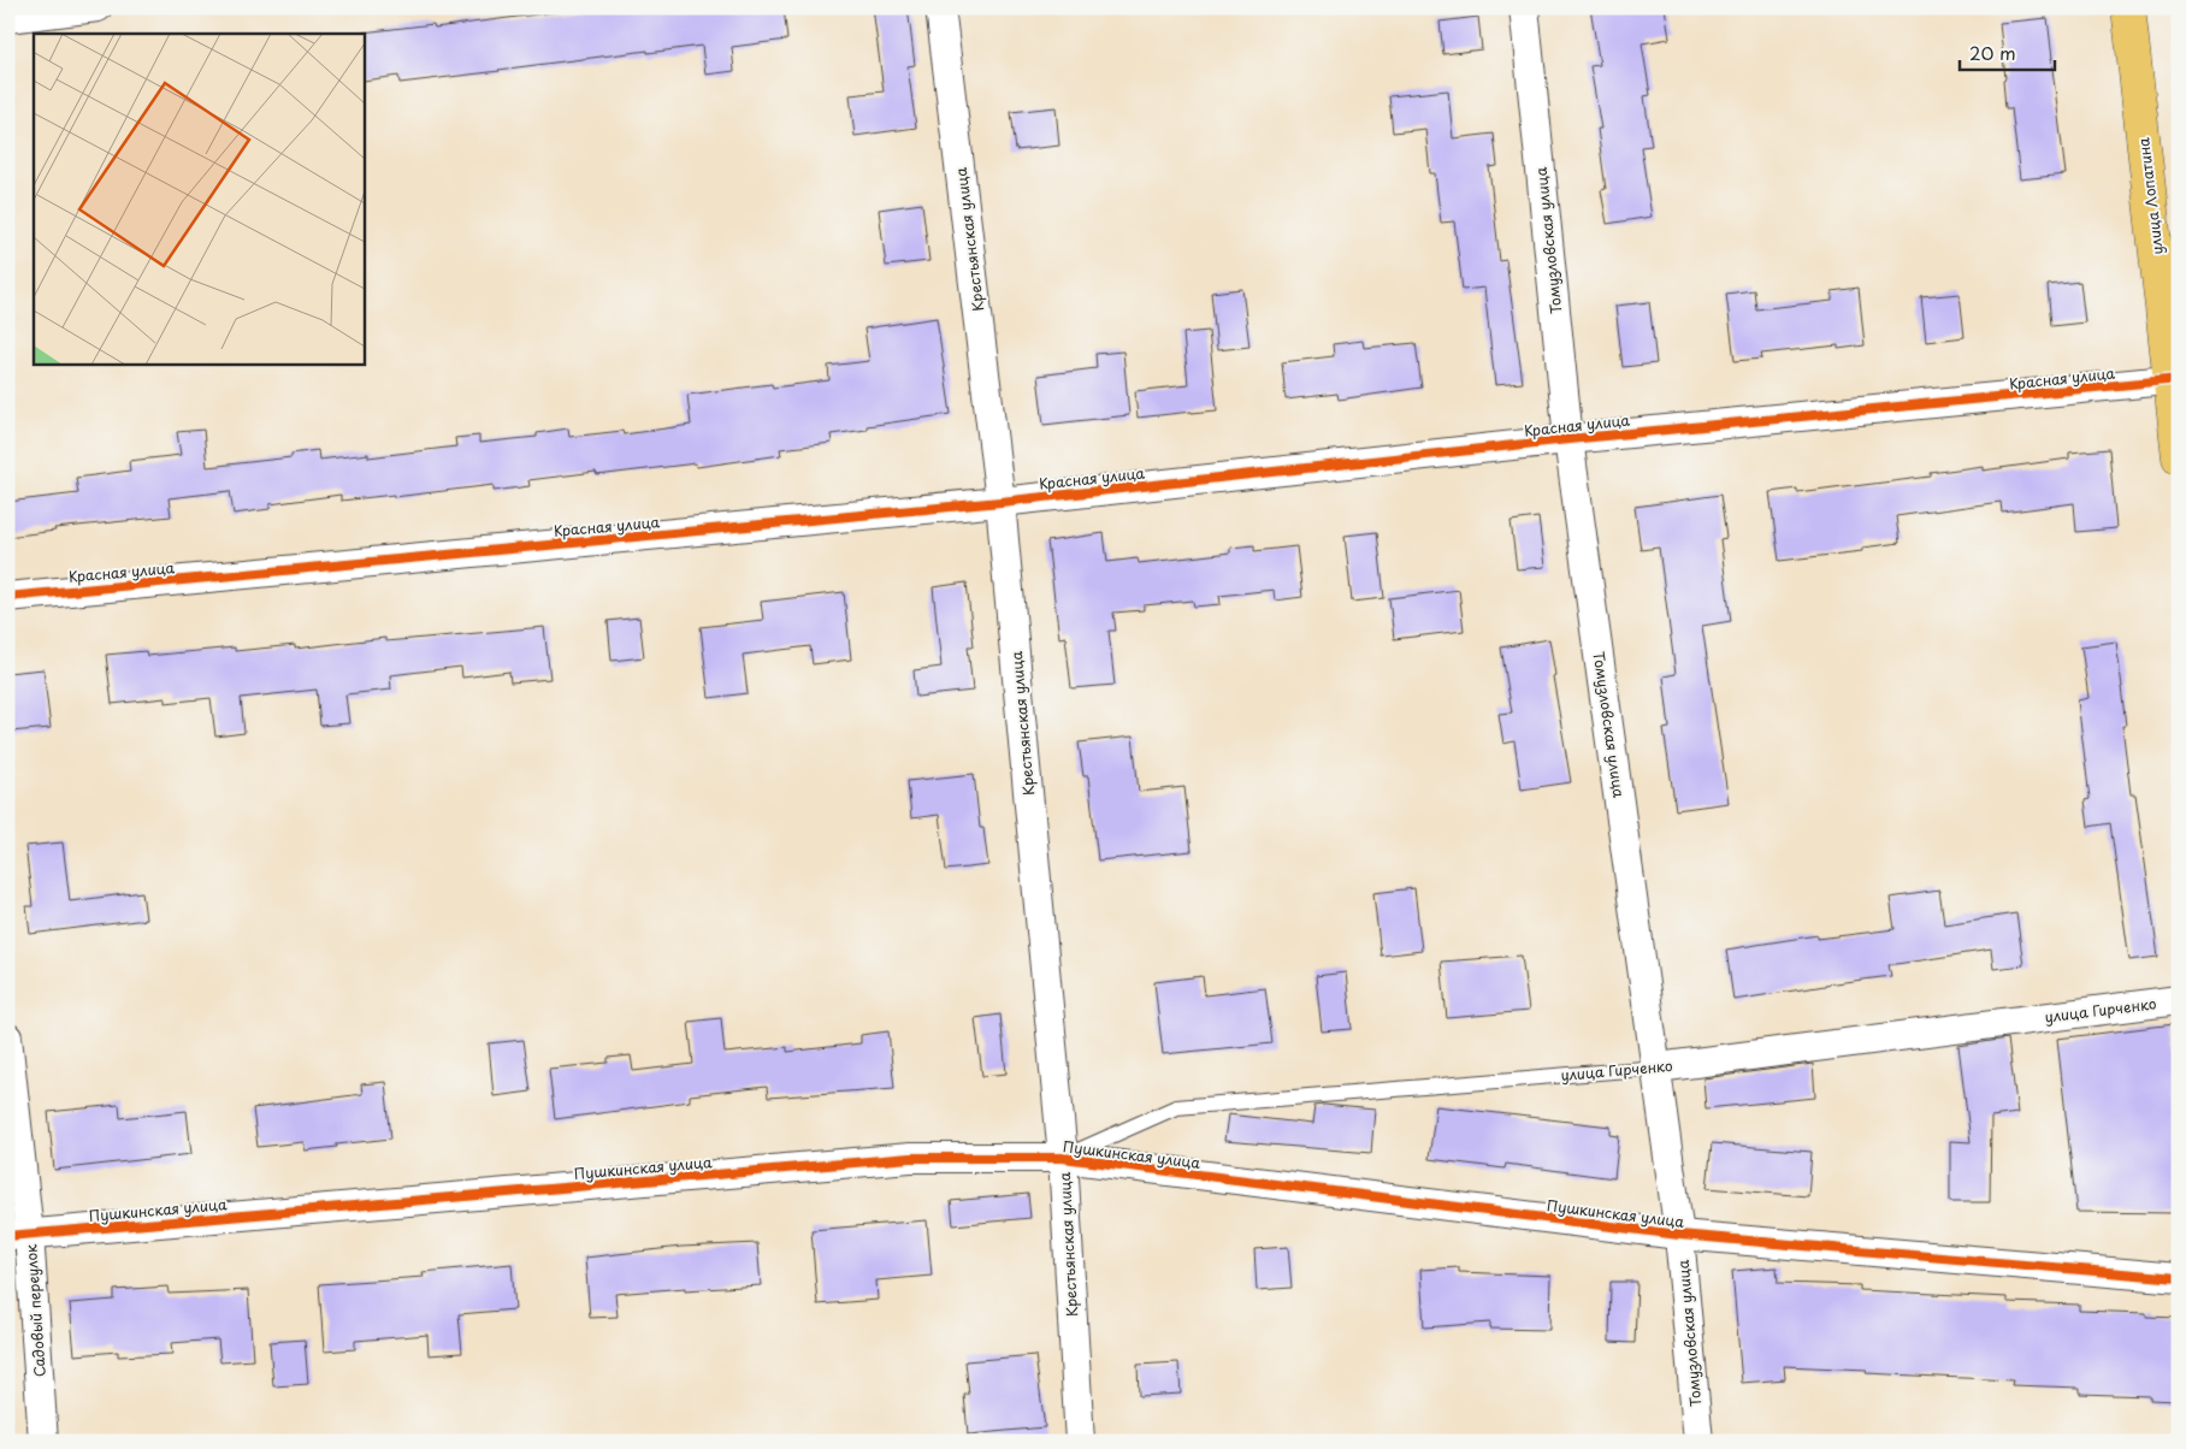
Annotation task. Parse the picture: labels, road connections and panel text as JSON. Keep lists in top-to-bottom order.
{
  "streets": {
    "main road": ["улица Лопатина"],
    "street": [
      "Крестьянская улица",
      "Томузловская улица",
      "Красная улица",
      "улица Гирченко",
      "Пушкинская улица",
      "Садовый переулок"
    ]
  },
  "crossings": [
    ["улица Лопатина", "Красная улица"],
    ["Крестьянская улица", "Красная улица"],
    ["Крестьянская улица", "улица Гирченко"],
    ["Крестьянская улица", "Пушкинская улица"],
    ["Томузловская улица", "Красная улица"],
    ["Томузловская улица", "улица Гирченко"],
    ["Томузловская улица", "Пушкинская улица"],
    ["улица Гирченко", "Пушкинская улица"],
    ["Пушкинская улица", "Садовый переулок"]
  ],
  "scale_bar": "20 m"
}
